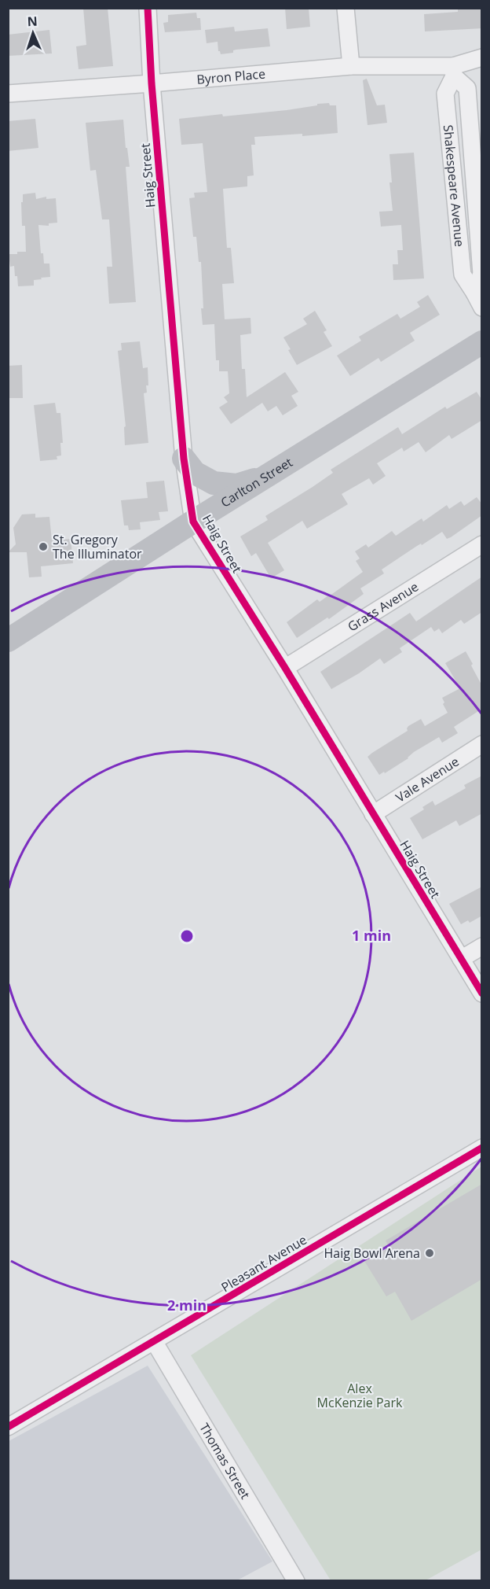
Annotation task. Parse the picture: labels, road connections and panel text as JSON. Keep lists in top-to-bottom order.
{
  "streets": {
    "main road": ["Carlton Street"],
    "street": [
      "Byron Place",
      "Haig Street",
      "Shakespeare Avenue",
      "Grass Avenue",
      "Vale Avenue",
      "Pleasant Avenue",
      "Thomas Street"
    ]
  },
  "crossings": [
    ["Byron Place", "Haig Street"],
    ["Byron Place", "Shakespeare Avenue"],
    ["Haig Street", "Carlton Street"],
    ["Haig Street", "Grass Avenue"],
    ["Haig Street", "Vale Avenue"],
    ["Pleasant Avenue", "Thomas Street"]
  ],
  "parks": ["Alex McKenzie Park"],
  "places": ["St. Gregory The Illuminator", "Haig Bowl Arena"],
  "north": "top",
  "rings": ["1 min", "2 min"]
}
